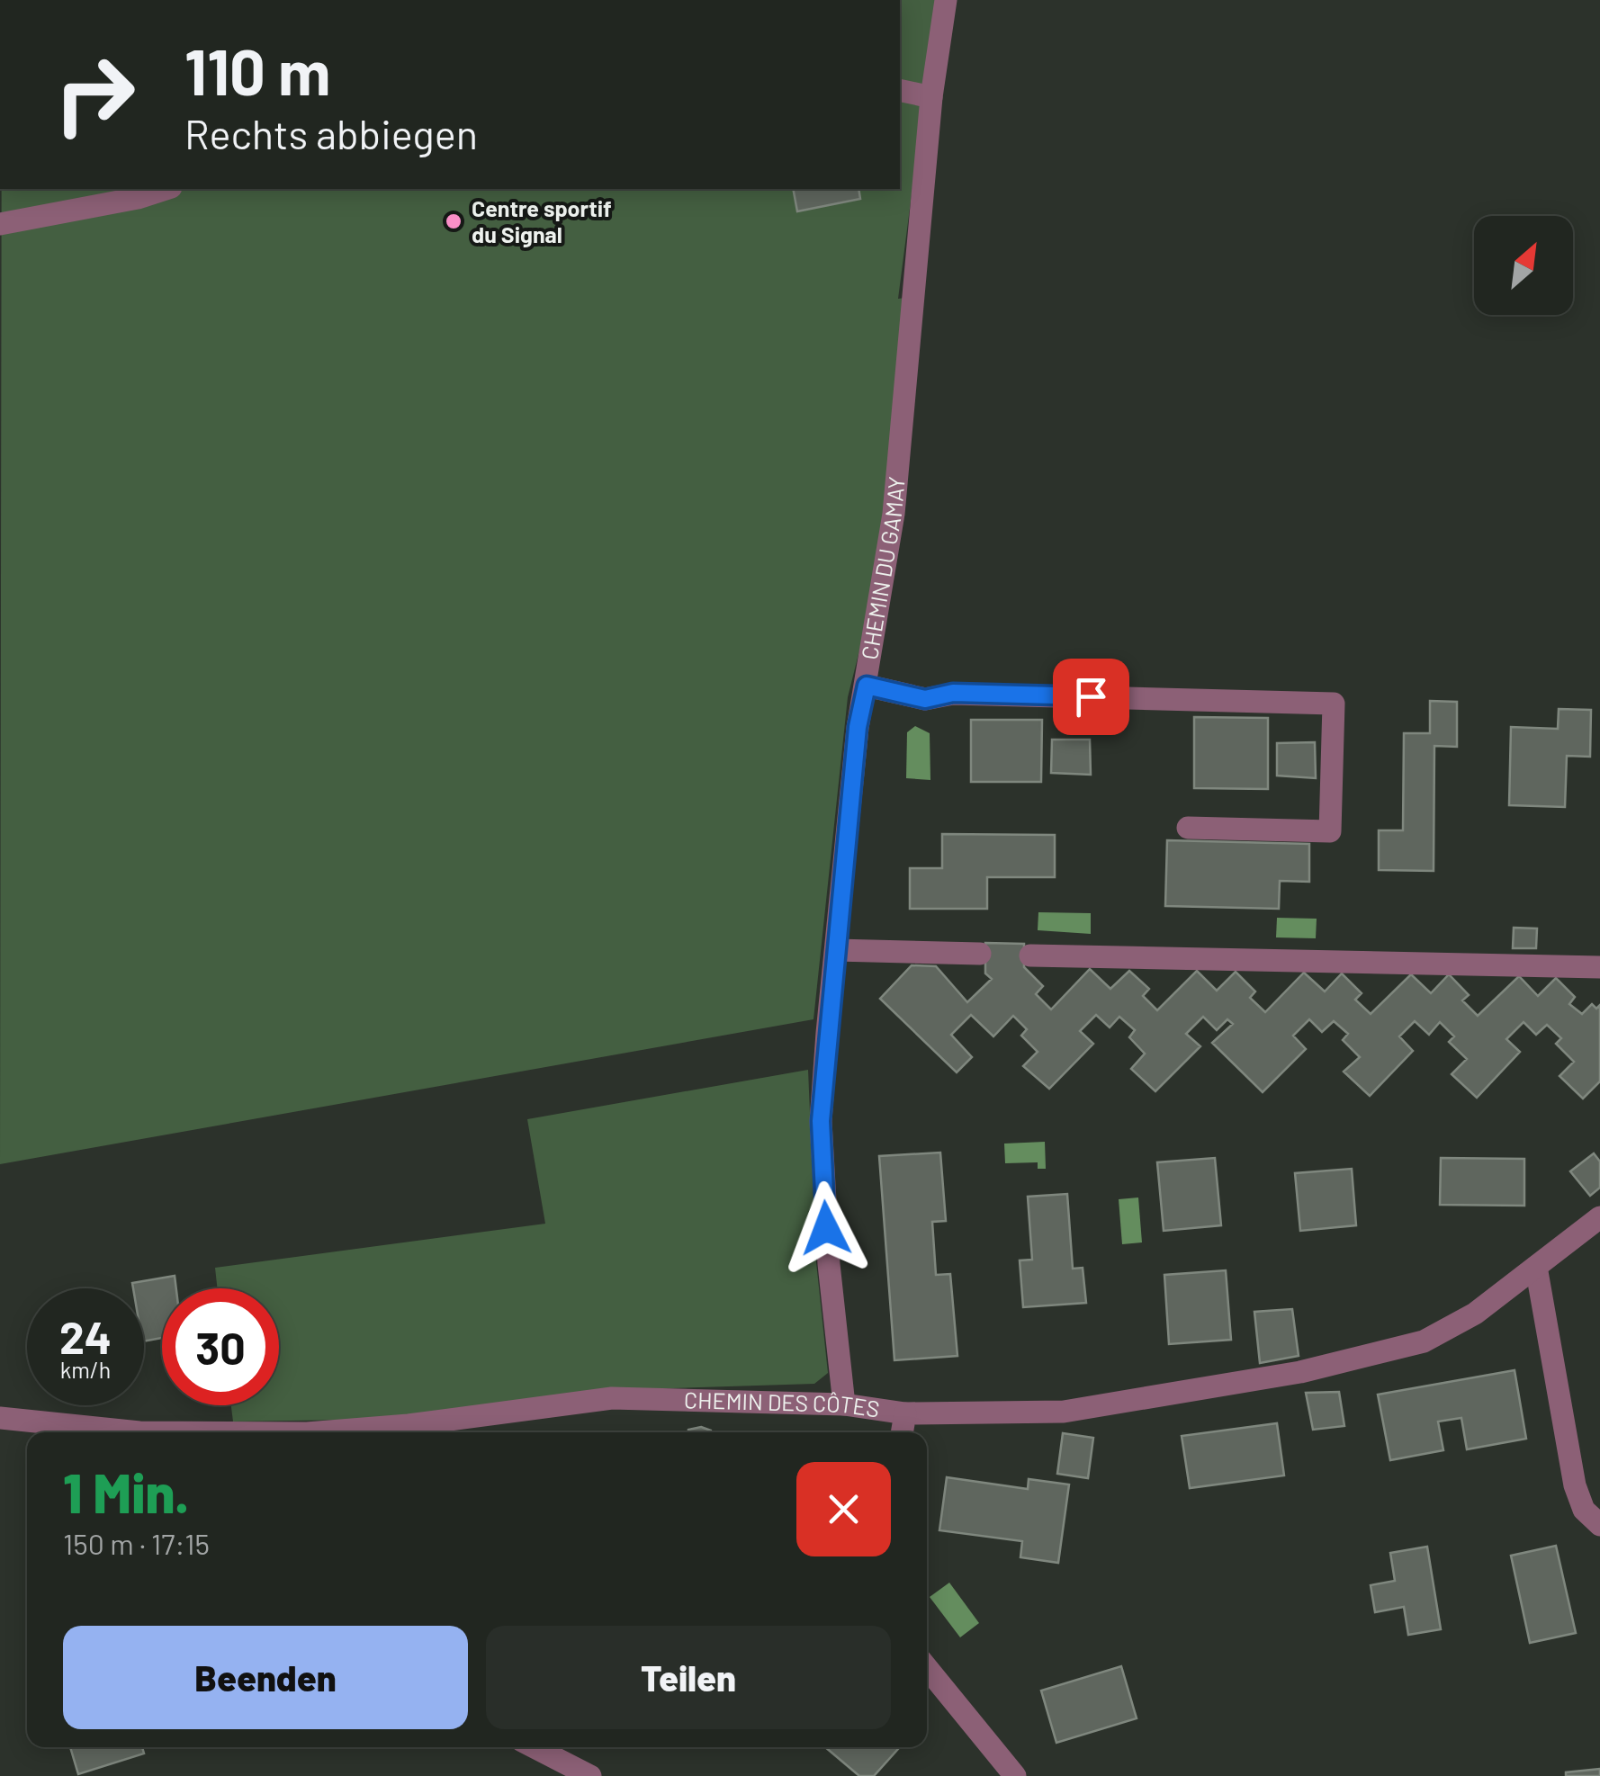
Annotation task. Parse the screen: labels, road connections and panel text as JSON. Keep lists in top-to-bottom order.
{
  "streets": {
    "street": ["CHEMIN DU GAMAY", "CHEMIN DES CÔTES"]
  },
  "crossings": [
    ["CHEMIN DU GAMAY", "CHEMIN DES CÔTES"]
  ],
  "places": ["Centre sportif du Signal"],
  "north": "top right",
  "page": {
    "turn": ["110 m", "Rechts abbiegen"],
    "speed": "24 km/h",
    "limit": "30",
    "heading": ["1 Min.", "150 m · 17:15"],
    "buttons": ["Beenden", "Teilen"]
  }
}
